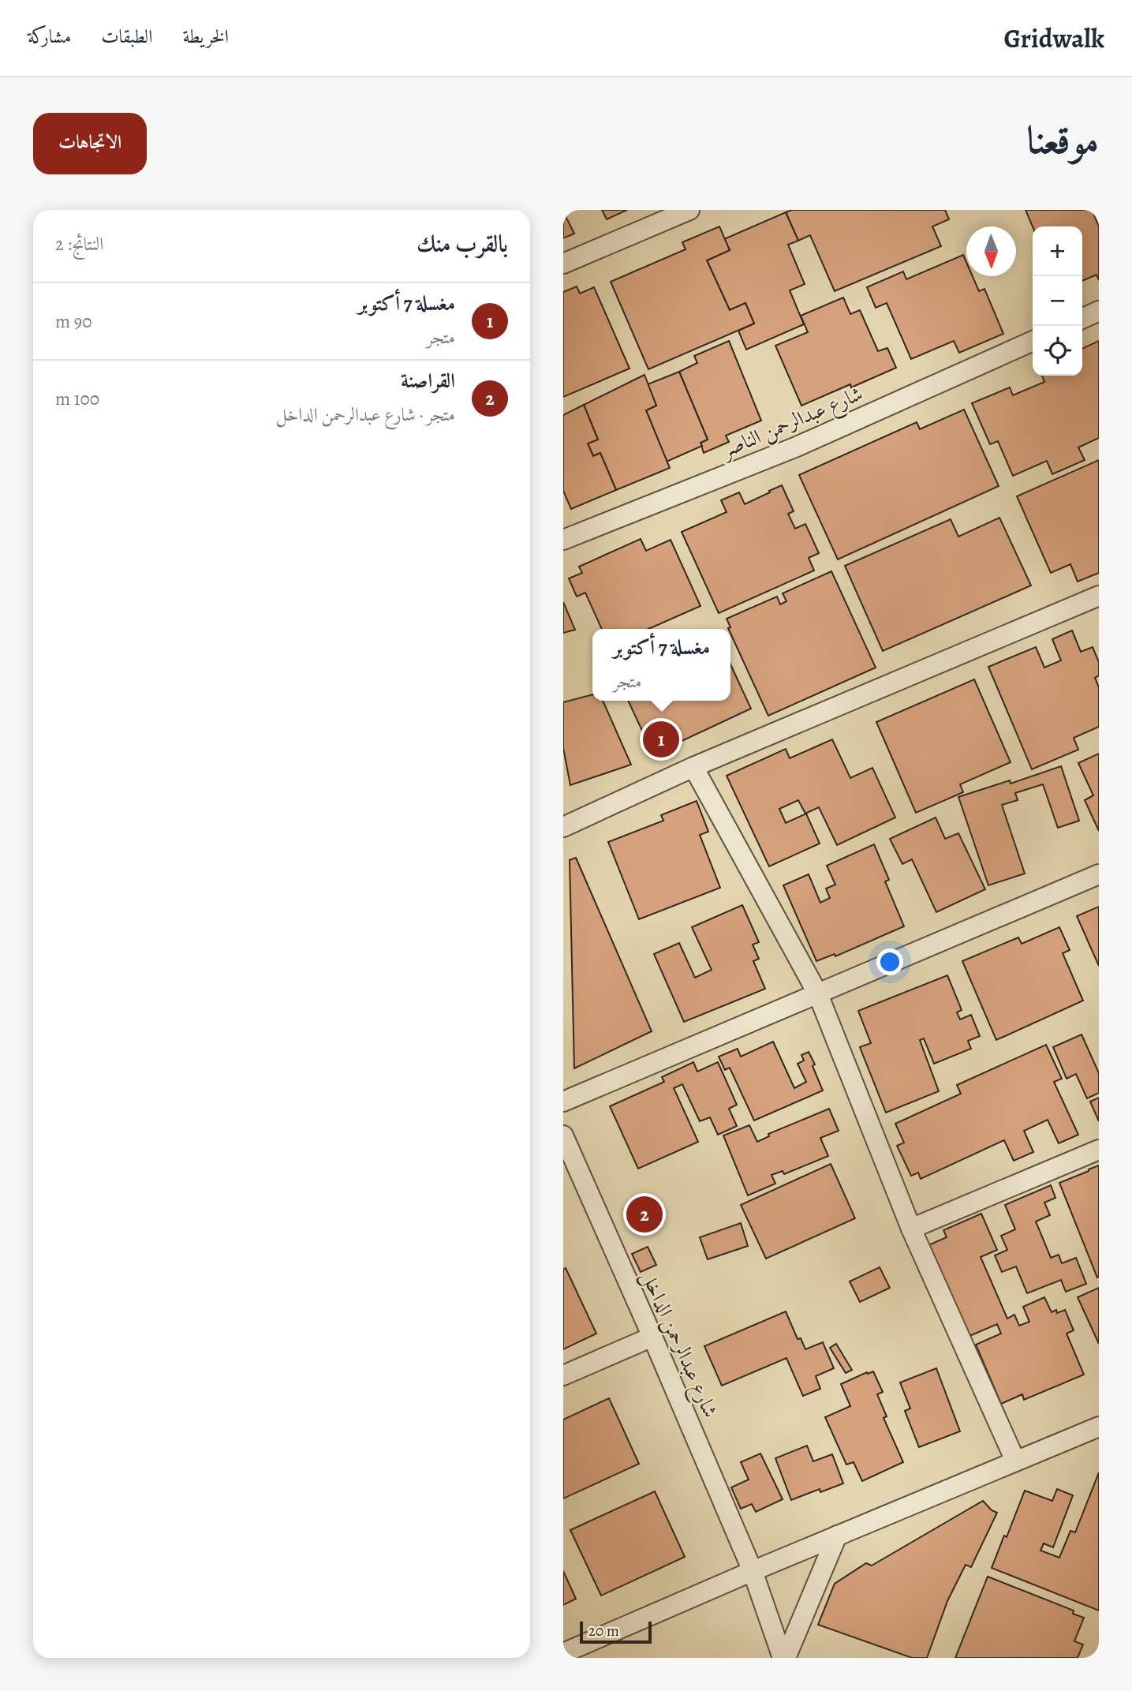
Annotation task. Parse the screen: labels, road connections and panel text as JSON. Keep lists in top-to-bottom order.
{
  "streets": {
    "street": ["شارع عبدالرحمن الناصر", "شارع عبدالرحمن الداخل"]
  },
  "scale_bar": "20 m",
  "north": "bottom",
  "page": {
    "header": "Gridwalk",
    "nav": ["الخريطة", "الطبقات", "مشاركة"],
    "title": "موقعنا",
    "buttons": "الاتجاهات",
    "heading": ["بالقرب منك", "النتائج: 2"],
    "map_buttons": ["+", "−"],
    "list": [
      {
        "mark": "1",
        "name": "مغسلة 7 أكتوبر",
        "note": "متجر",
        "value": "90 m"
      },
      {
        "mark": "2",
        "name": "القراصنة",
        "note": "متجر · شارع عبدالرحمن الداخل",
        "value": "100 m"
      }
    ],
    "popup": ["مغسلة 7 أكتوبر", "متجر"],
    "pins": ["1", "2"],
    "scale": "20 m"
  }
}
